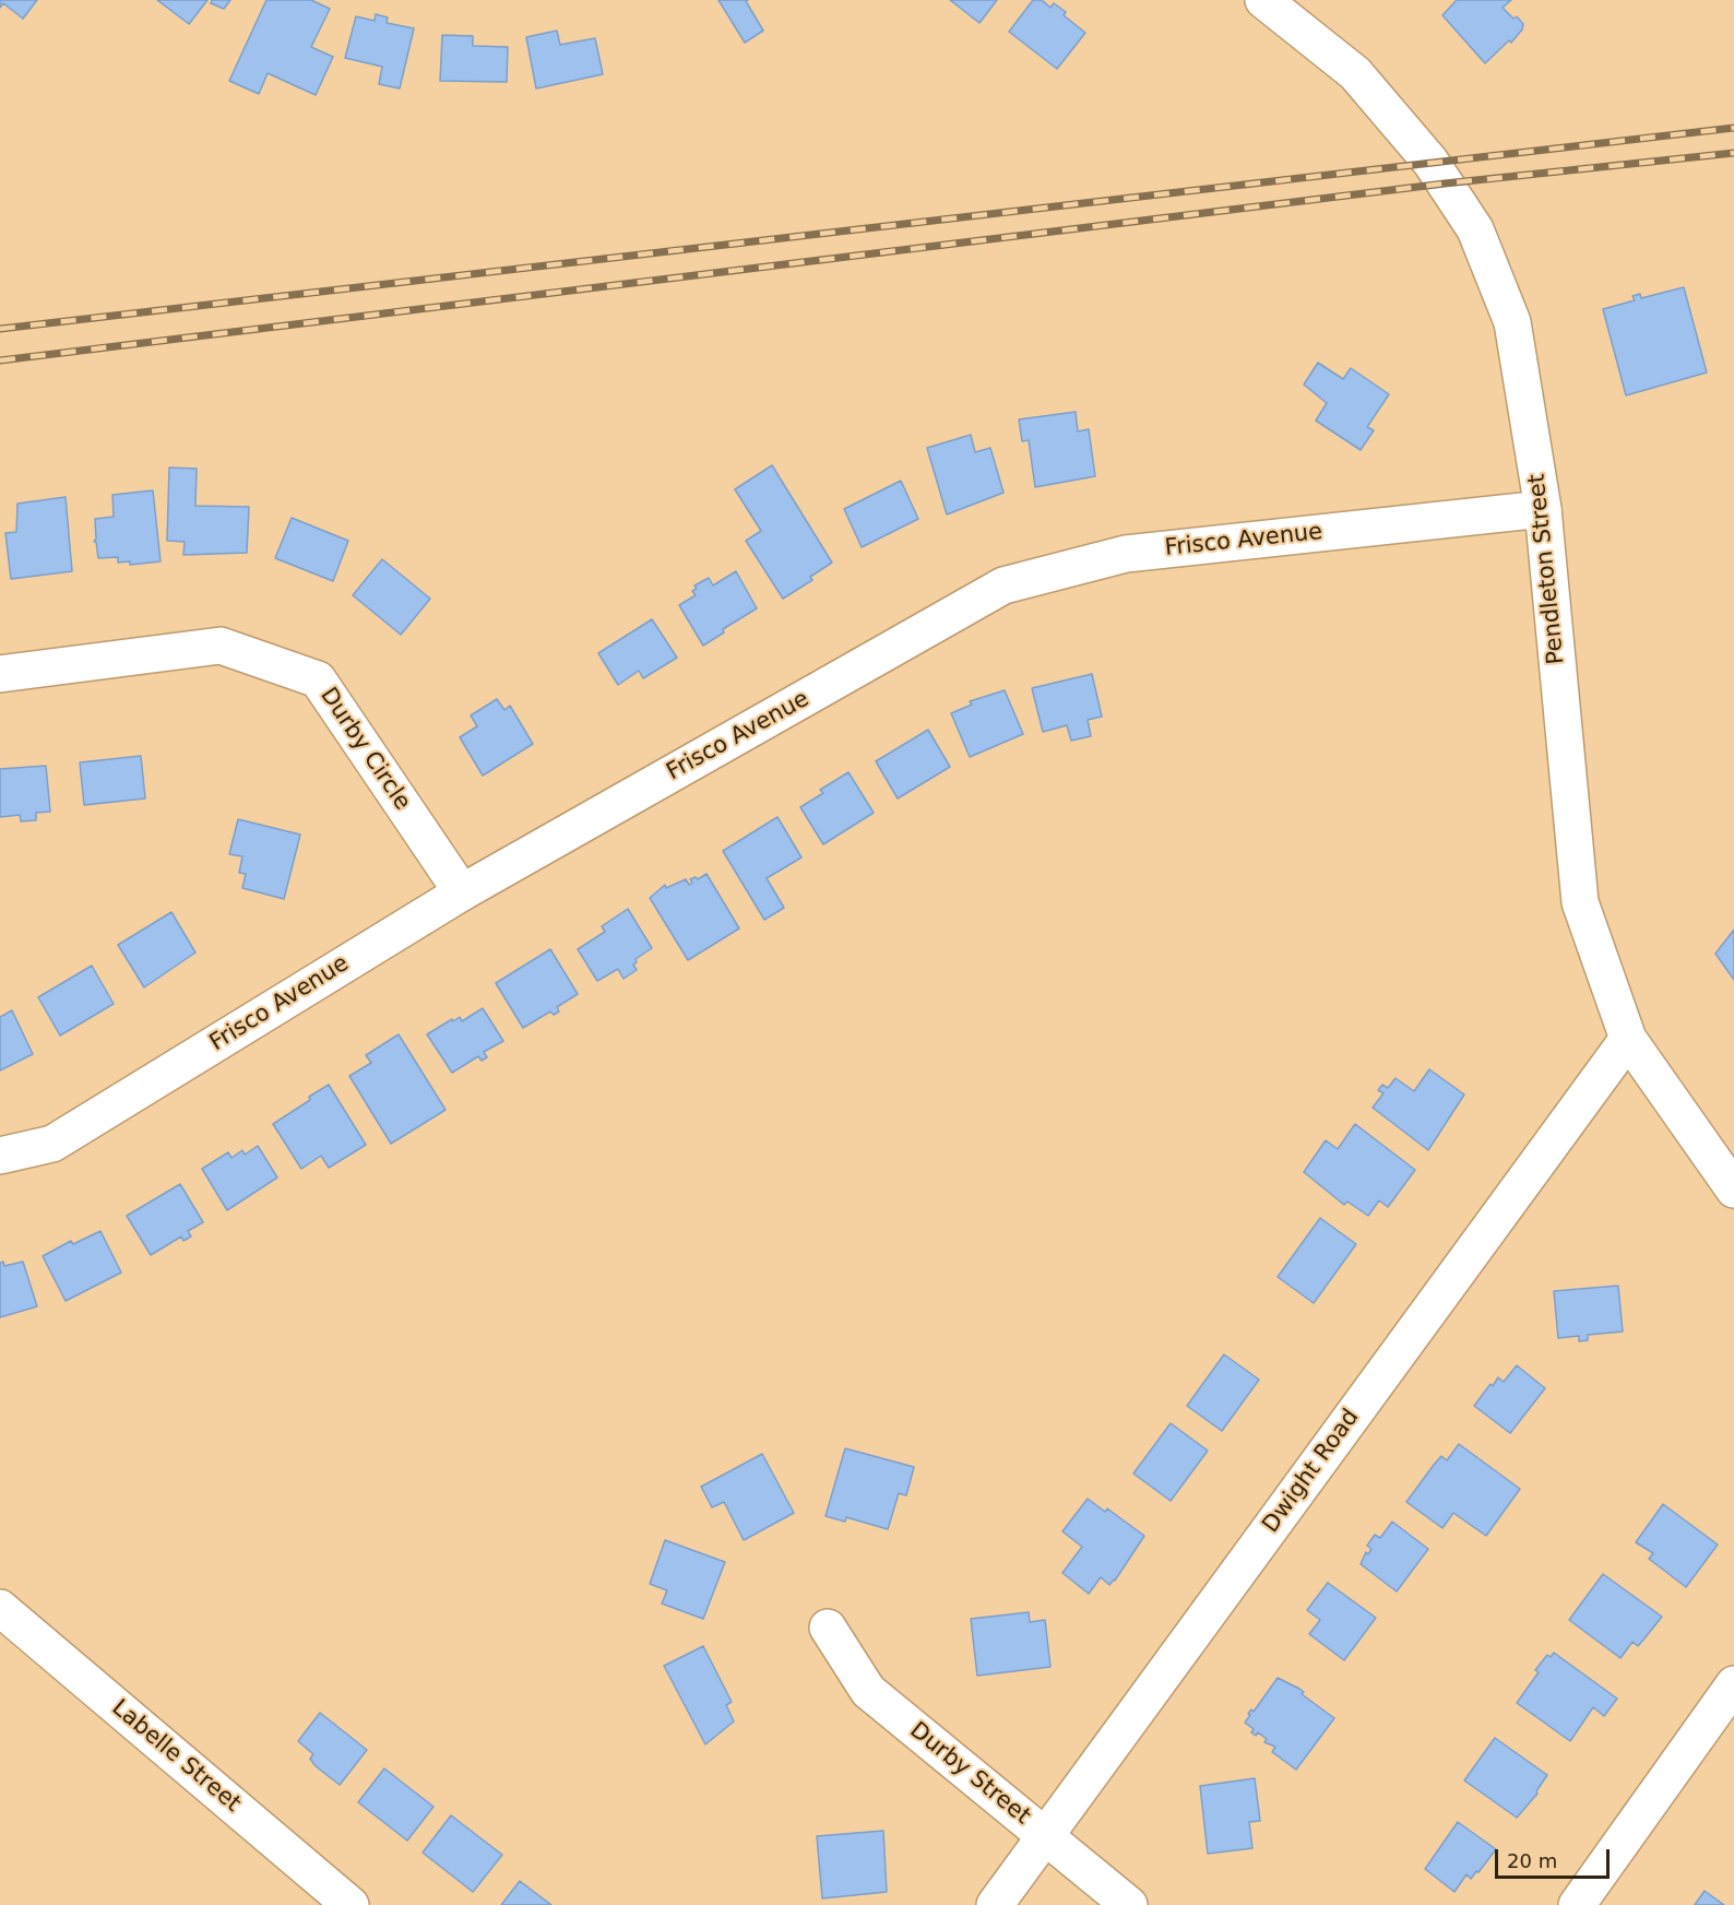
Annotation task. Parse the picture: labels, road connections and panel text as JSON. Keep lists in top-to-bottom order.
{
  "streets": {
    "street": [
      "Frisco Avenue",
      "Pendleton Street",
      "Durby Circle",
      "Dwight Road",
      "Labelle Street",
      "Durby Street"
    ]
  },
  "crossings": [
    ["Frisco Avenue", "Pendleton Street"],
    ["Frisco Avenue", "Durby Circle"],
    ["Pendleton Street", "Dwight Road"],
    ["Dwight Road", "Durby Street"]
  ],
  "scale_bar": "20 m"
}
